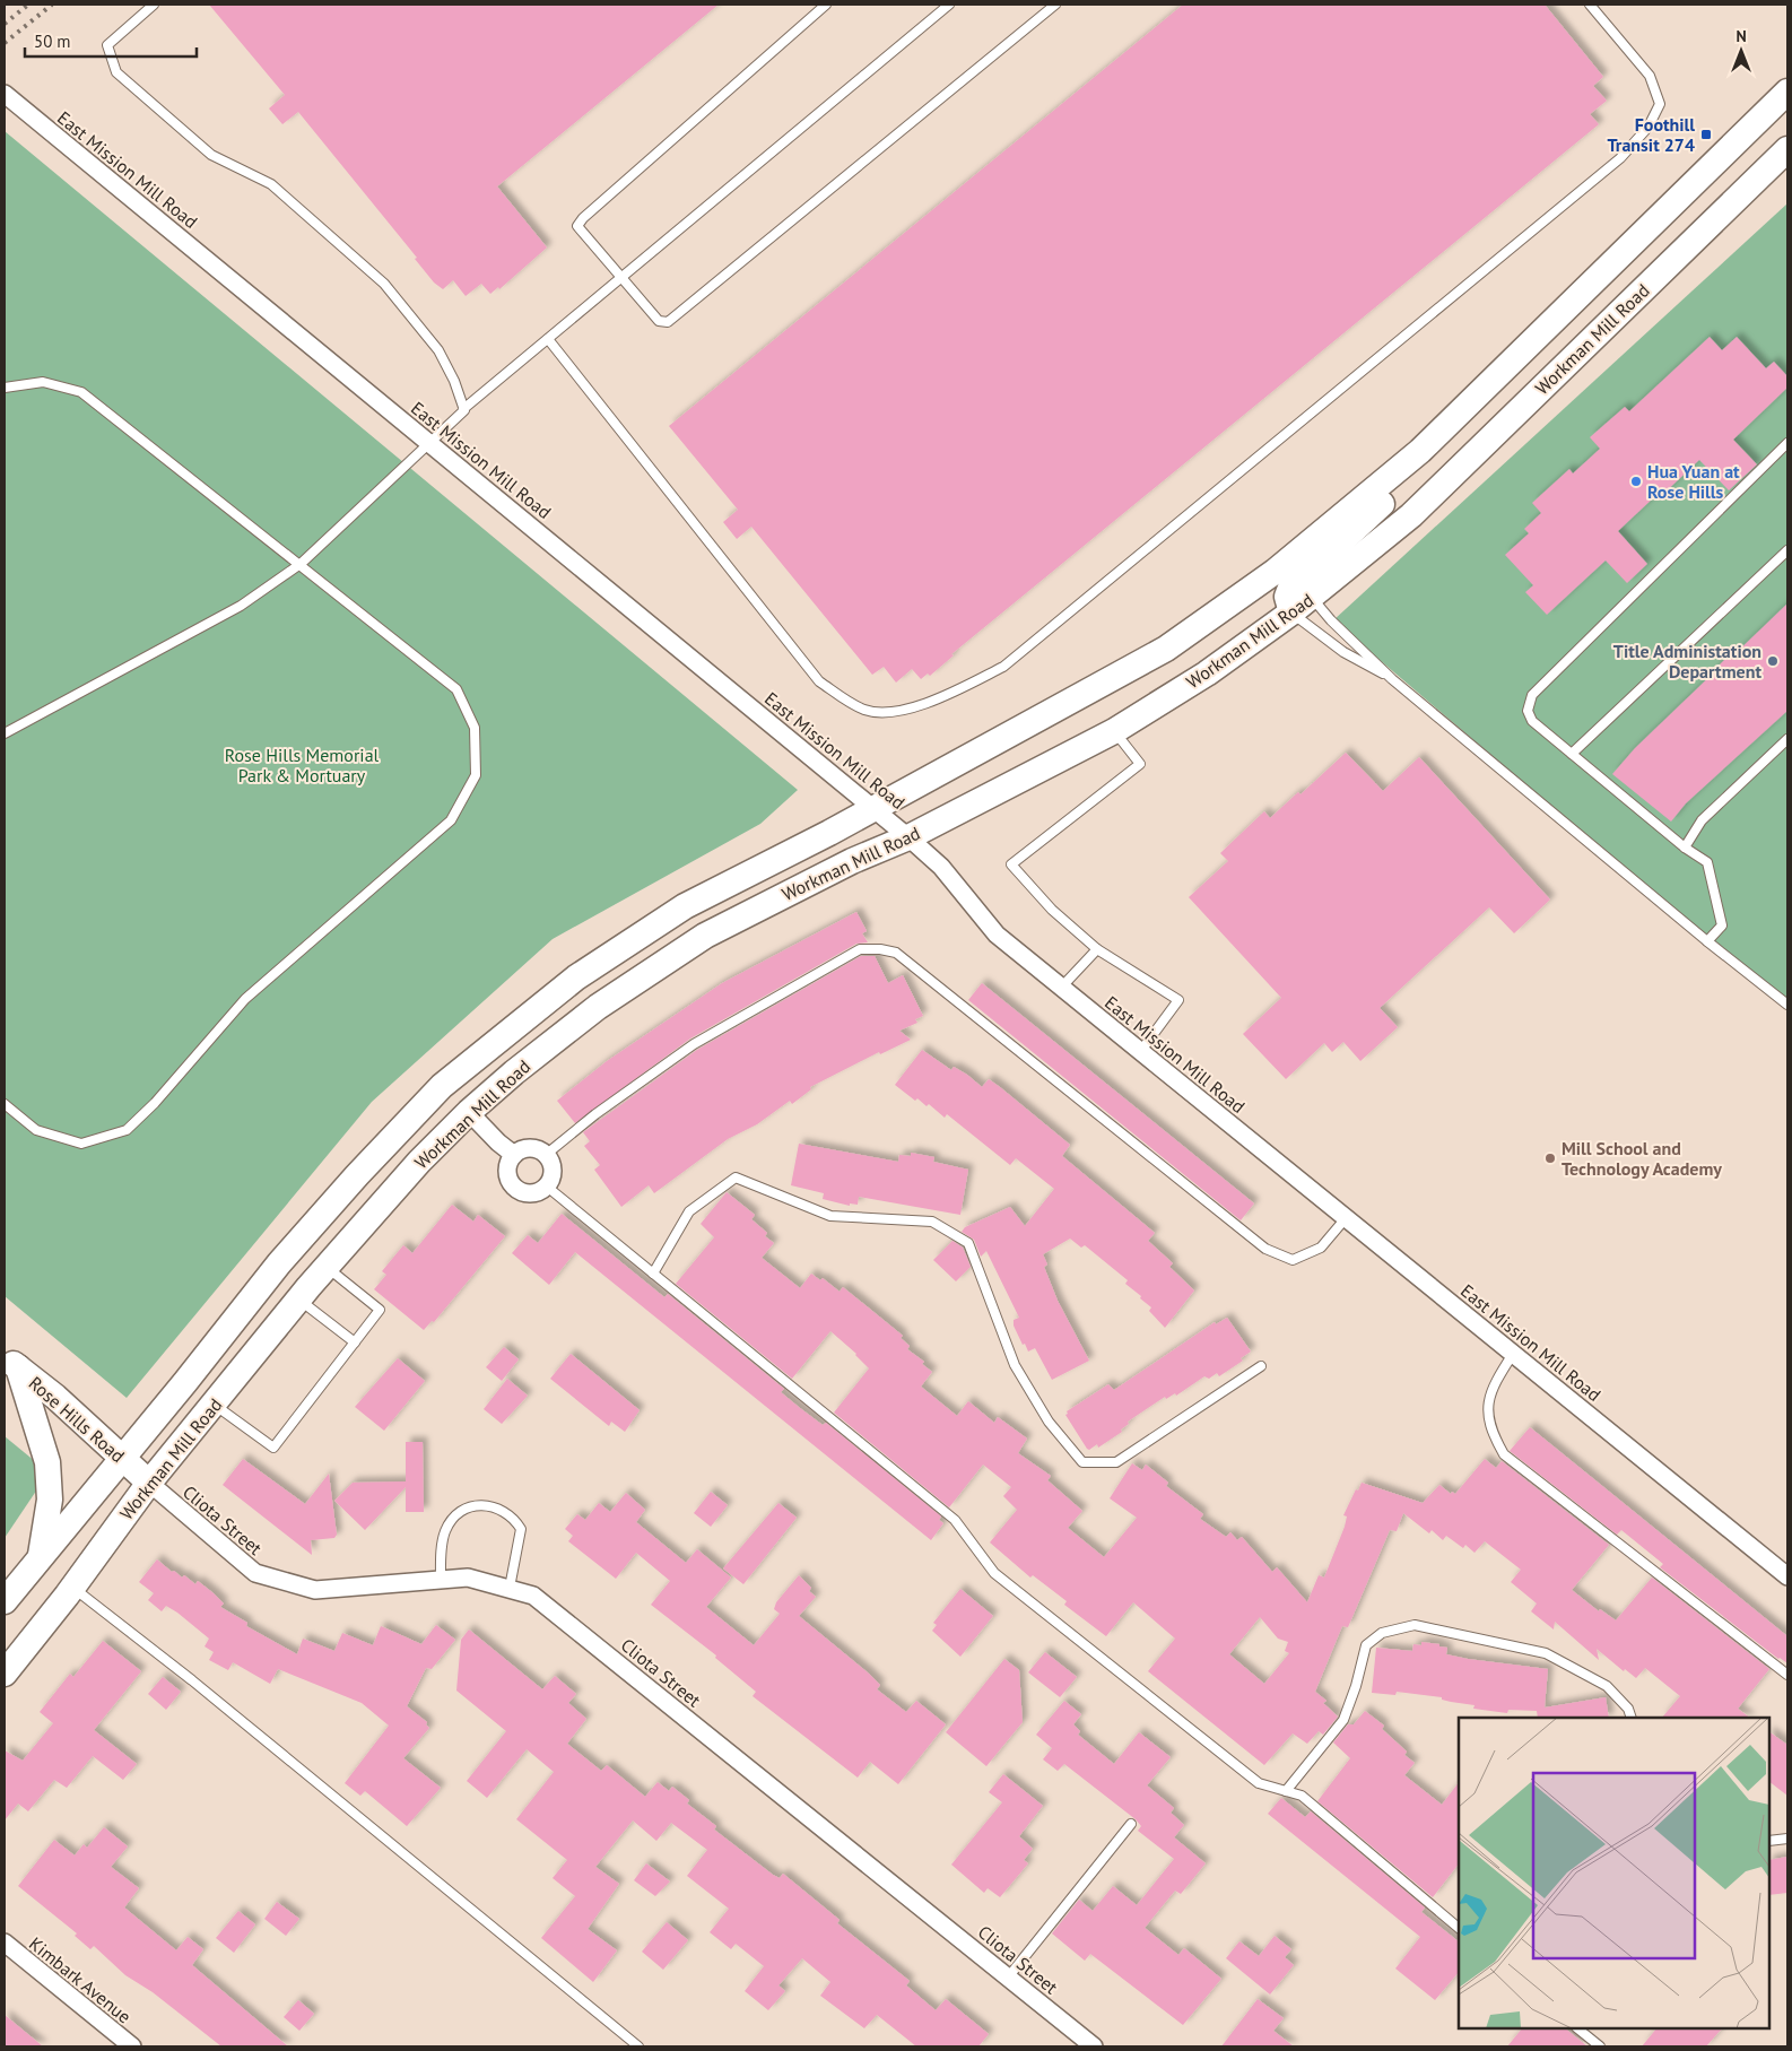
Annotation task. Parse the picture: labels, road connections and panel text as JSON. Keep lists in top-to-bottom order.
{
  "streets": {
    "main road": ["Workman Mill Road", "Rose Hills Road"],
    "street": ["East Mission Mill Road", "Cliota Street", "Kimbark Avenue"]
  },
  "crossings": [
    ["East Mission Mill Road", "Workman Mill Road"],
    ["Workman Mill Road", "Rose Hills Road"],
    ["Workman Mill Road", "Cliota Street"],
    ["Rose Hills Road", "Cliota Street"]
  ],
  "parks": ["Rose Hills Memorial Park & Mortuary"],
  "places": {
    "transit": ["Foothill Transit 274"],
    "other": ["Hua Yuan at Rose Hills", "Title Administation Department", "Mill School and Technology Academy"]
  },
  "scale_bar": "50 m",
  "north": "top"
}
